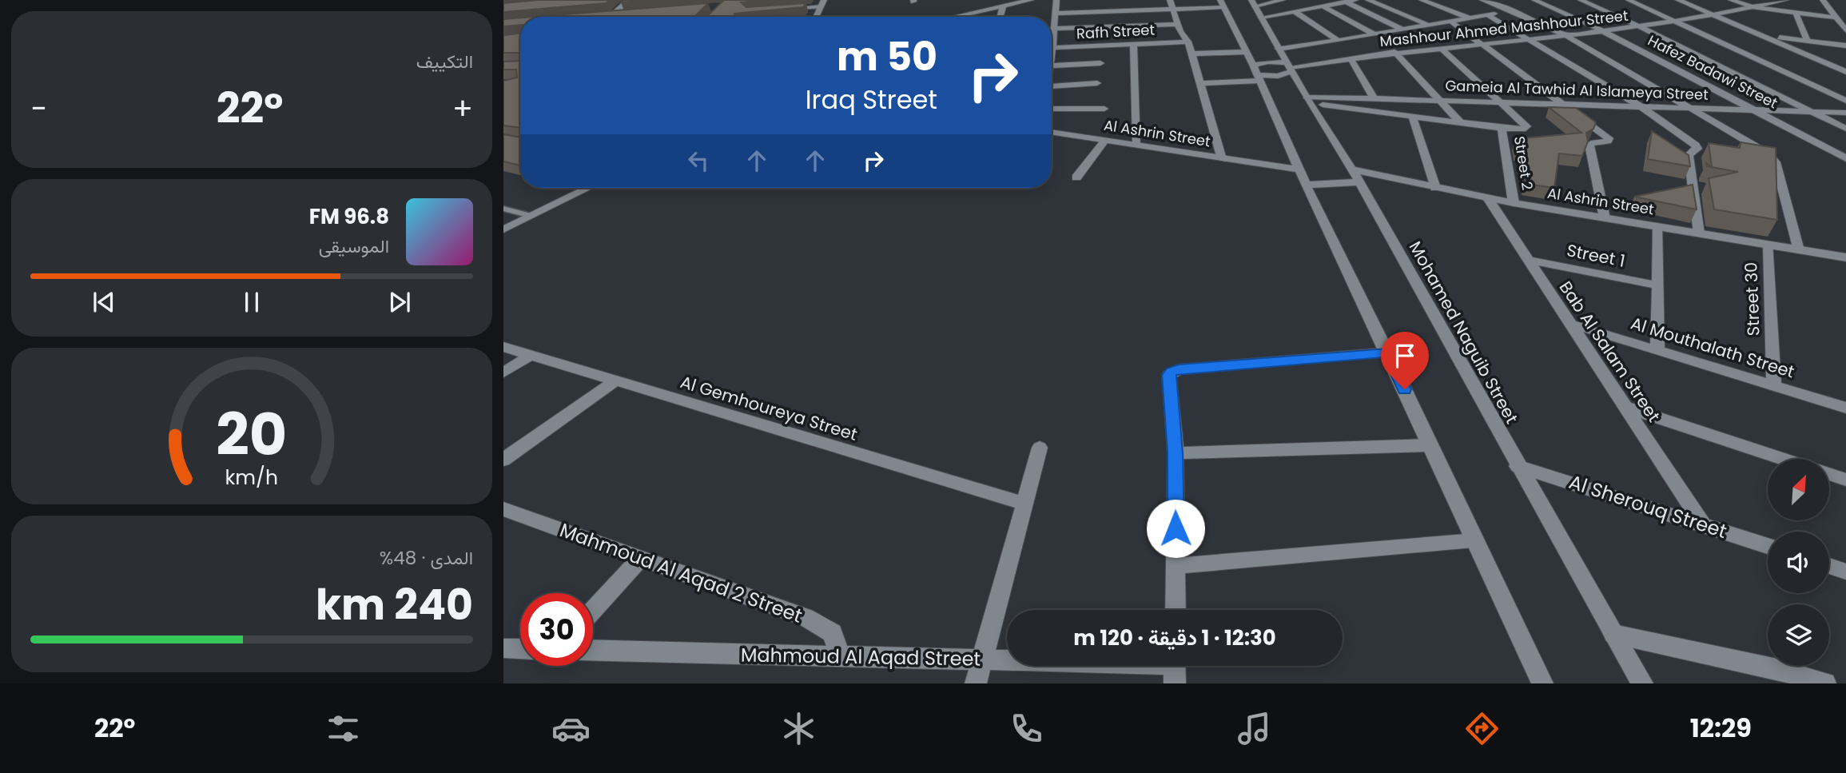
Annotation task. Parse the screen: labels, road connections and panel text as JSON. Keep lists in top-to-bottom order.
{
  "streets": {
    "street": [
      "Mashhour Ahmed Mashhour Street",
      "Rafh Street",
      "Hafez Badawi Street",
      "Gameia Al Tawhid Al Islameya Street",
      "Al Ashrin Street",
      "Street 2",
      "Street 1",
      "Street 30",
      "Mohamed Naguib Street",
      "Al Mouthalath Street",
      "Bab Al Salam Street",
      "Al Gemhoureya Street",
      "Al Sherouq Street",
      "Mahmoud Al Aqad 2 Street",
      "Mahmoud Al Aqad Street"
    ]
  },
  "crossings": [
    ["Mashhour Ahmed Mashhour Street", "Hafez Badawi Street"],
    ["Mashhour Ahmed Mashhour Street", "Mohamed Naguib Street"],
    ["Hafez Badawi Street", "Gameia Al Tawhid Al Islameya Street"],
    ["Gameia Al Tawhid Al Islameya Street", "Mohamed Naguib Street"],
    ["Al Ashrin Street", "Street 2"],
    ["Al Ashrin Street", "Street 30"],
    ["Al Ashrin Street", "Mohamed Naguib Street"],
    ["Al Ashrin Street", "Bab Al Salam Street"],
    ["Street 1", "Bab Al Salam Street"],
    ["Street 30", "Al Mouthalath Street"],
    ["Mohamed Naguib Street", "Al Sherouq Street"],
    ["Al Mouthalath Street", "Bab Al Salam Street"],
    ["Bab Al Salam Street", "Al Sherouq Street"],
    ["Mahmoud Al Aqad 2 Street", "Mahmoud Al Aqad Street"]
  ],
  "north": "top right",
  "page": {
    "tile": [
      "التكييف",
      ["المدى · 48%", "240 km"]
    ],
    "turn": ["50 m", "Iraq Street"],
    "heat": ["−", "22°", "+"],
    "song": ["96.8 FM", "الموسيقى"],
    "limit": "30",
    "trip": "12:30 · 1 دقيقة · 120 m",
    "tabs": ["12:29", "22°"],
    "gauge": ["20", "km/h"]
  }
}
